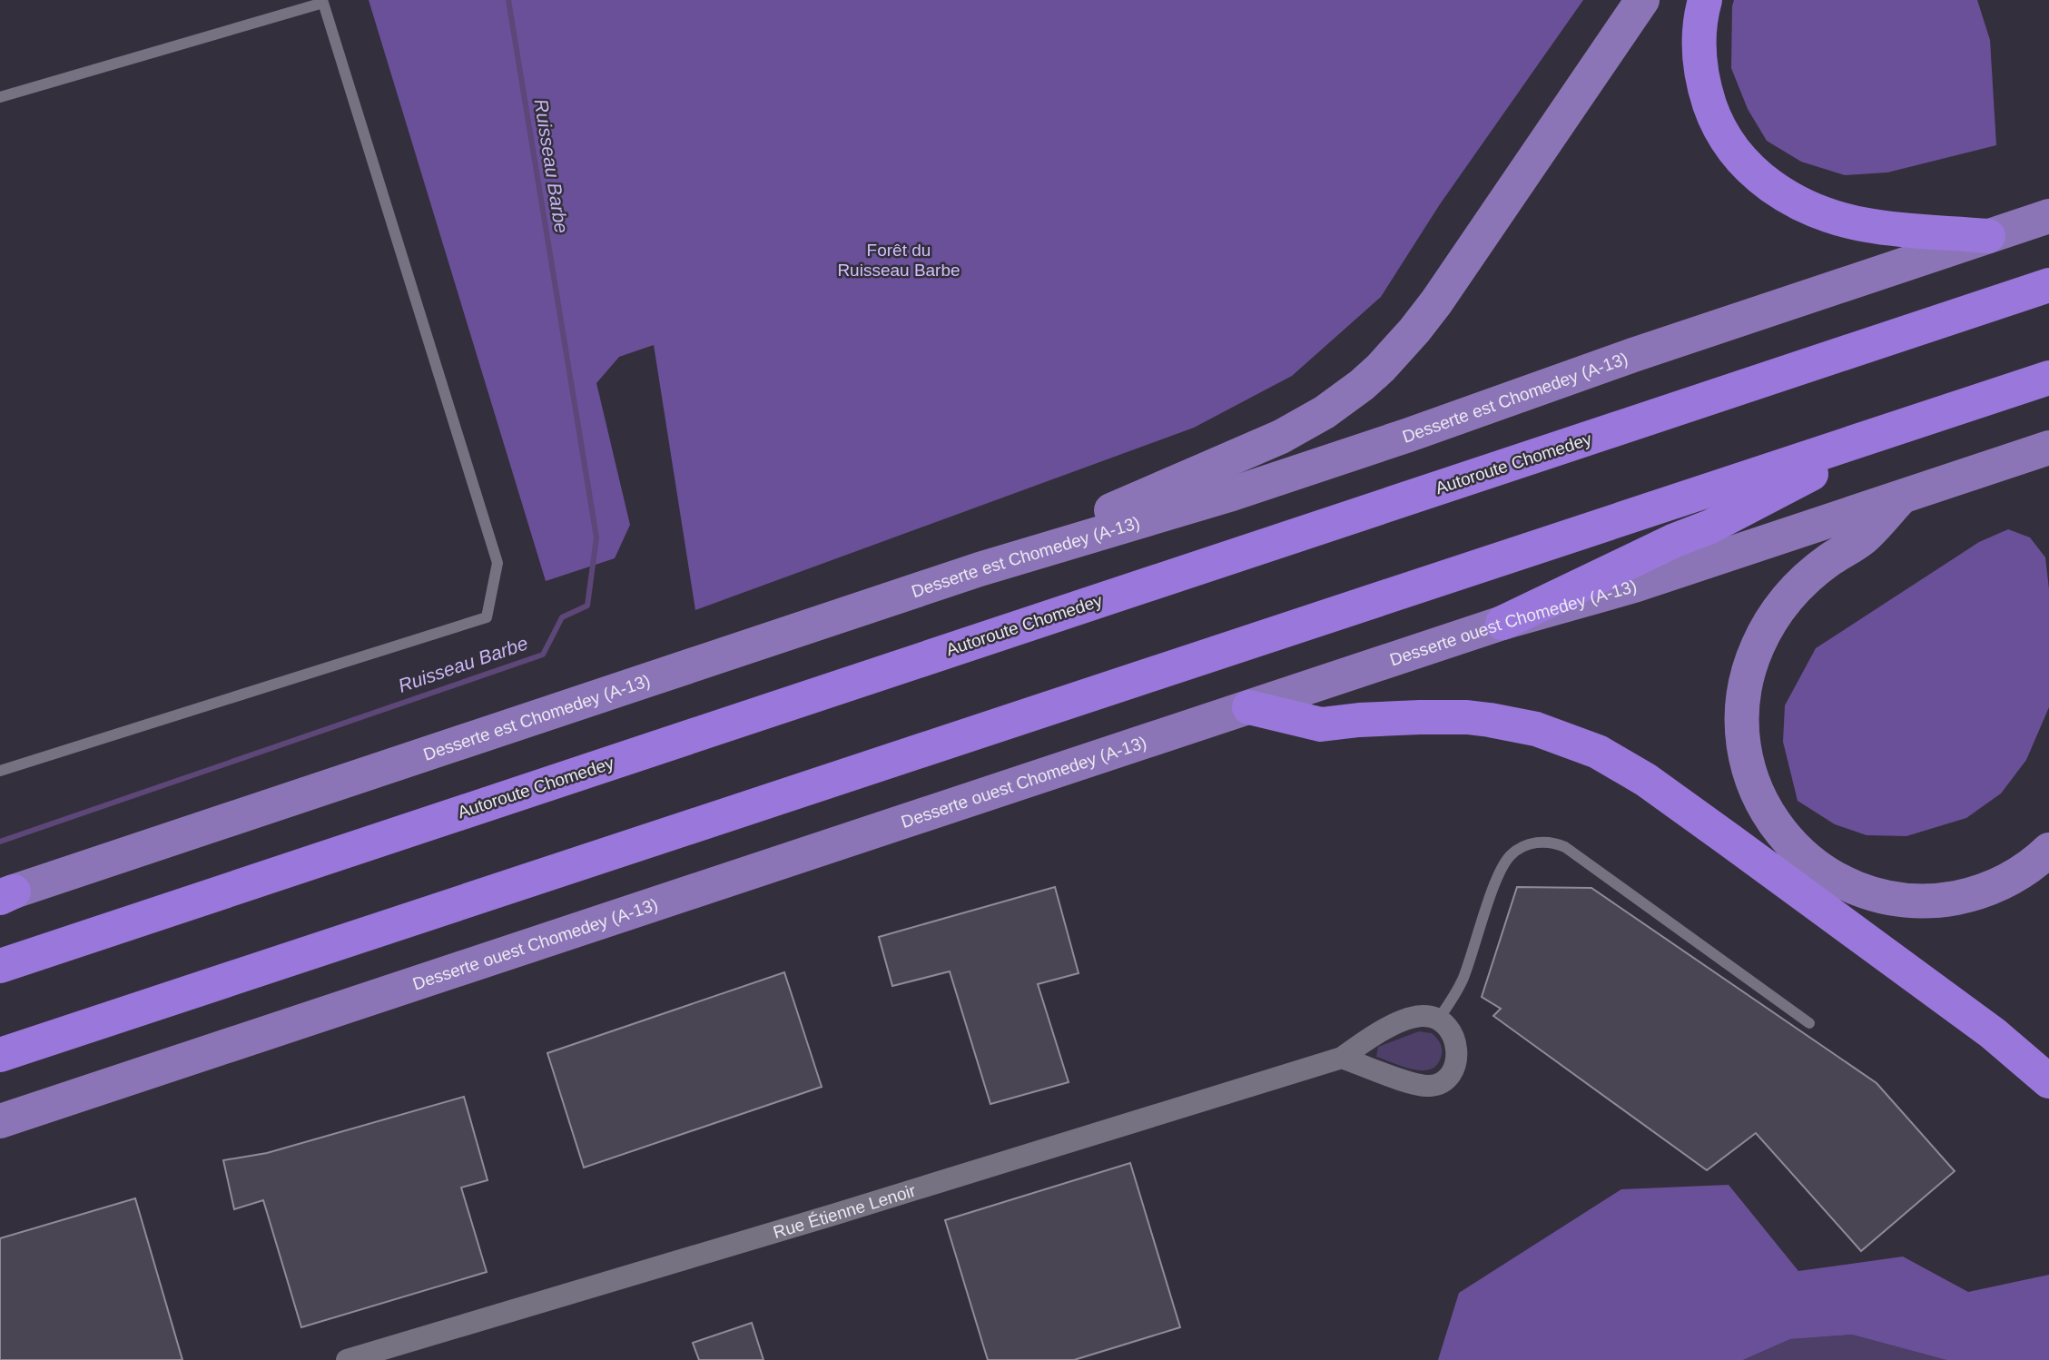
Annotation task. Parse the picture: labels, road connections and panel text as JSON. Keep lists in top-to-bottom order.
{
  "streets": {
    "highway": ["Autoroute Chomedey"],
    "main road": ["Desserte est Chomedey (A-13)", "Desserte ouest Chomedey (A-13)"],
    "street": ["Rue Étienne Lenoir"]
  },
  "water": ["Ruisseau Barbe"],
  "parks": ["Forêt du Ruisseau Barbe"]
}
